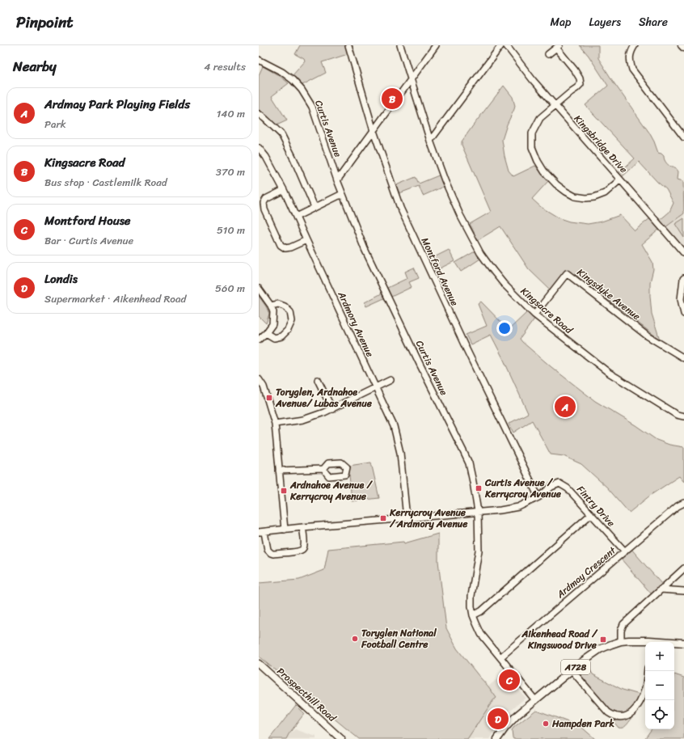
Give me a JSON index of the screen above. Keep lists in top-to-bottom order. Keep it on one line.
{"streets":{"main road":["A728","Prospecthill Road"],"street":["Curtis Avenue","Kingsbridge Drive","Montford Avenue","Kingsdyke Avenue","Kingsacre Road","Ardmory Avenue","Fintry Drive","Ardmay Crescent"]},"crossings":[["Curtis Avenue","Fintry Drive"],["Curtis Avenue","Ardmay Crescent"],["Curtis Avenue","A728"],["Montford Avenue","Fintry Drive"],["Kingsdyke Avenue","Kingsacre Road"],["Ardmory Avenue","Fintry Drive"],["Fintry Drive","Ardmay Crescent"]],"places":{"transit":["Toryglen, Ardnahoe Avenue/ Lubas Avenue","Curtis Avenue / Kerrycroy Avenue","Ardnahoe Avenue / Kerrycroy Avenue","Kerrycroy Avenue / Ardmory Avenue","Aikenhead Road / Kingswood Drive"],"other":["Toryglen National Football Centre","Hampden Park"]},"page":{"header":"Pinpoint","nav":["Map","Layers","Share"],"heading":["Nearby","4 results"],"pins":["B","A","C","D"],"list":[{"mark":"A","name":"Ardmay Park Playing Fields","note":"Park","value":"140 m"},{"mark":"B","name":"Kingsacre Road","note":"Bus stop · Castlemilk Road","value":"370 m"},{"mark":"C","name":"Montford House","note":"Bar · Curtis Avenue","value":"510 m"},{"mark":"D","name":"Londis","note":"Supermarket · Aikenhead Road","value":"560 m"}],"map_buttons":["+","−"]}}
